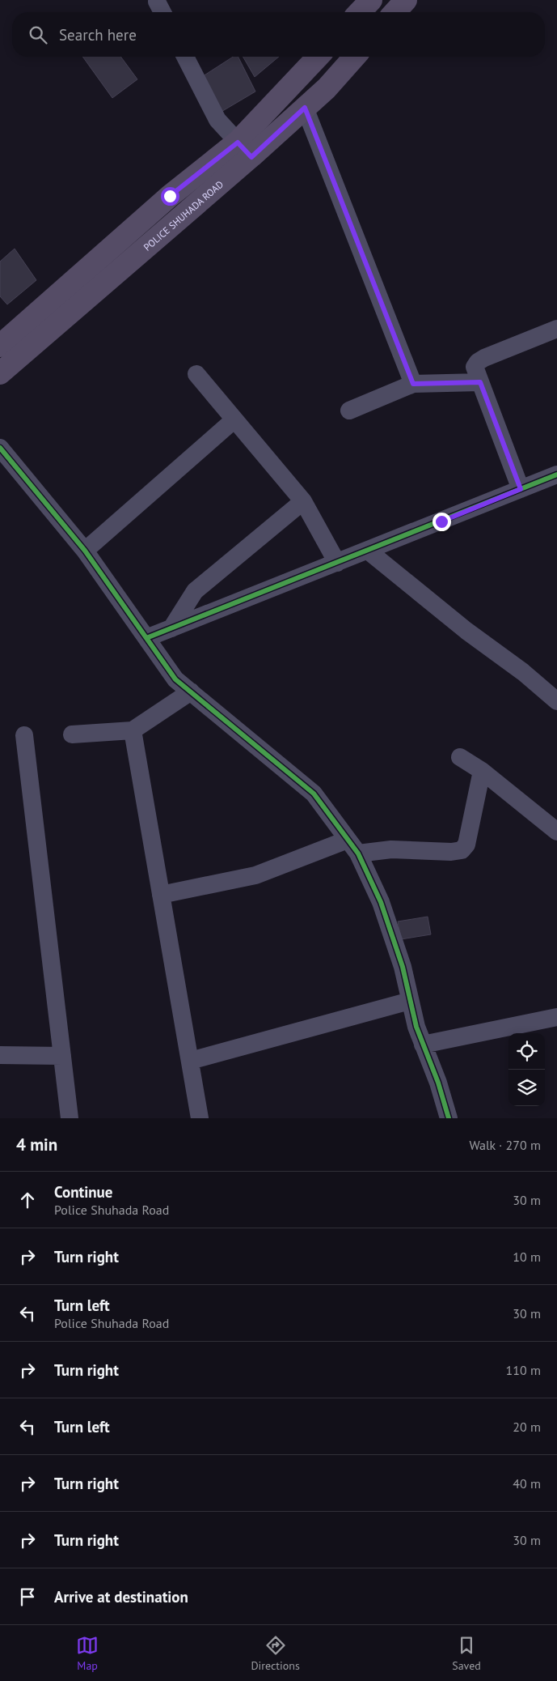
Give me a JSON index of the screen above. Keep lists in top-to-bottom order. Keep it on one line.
{"streets":{"main road":["POLICE SHUHADA ROAD"]},"page":{"search":"Search here","heading":["4 min","Walk · 270 m"],"list":[["Continue","Police Shuhada Road","30 m"],["Turn right","10 m"],["Turn left","Police Shuhada Road","30 m"],["Turn right","110 m"],["Turn left","20 m"],["Turn right","40 m"],["Turn right","30 m"],"Arrive at destination"],"nav":["Map","Directions","Saved"]}}
